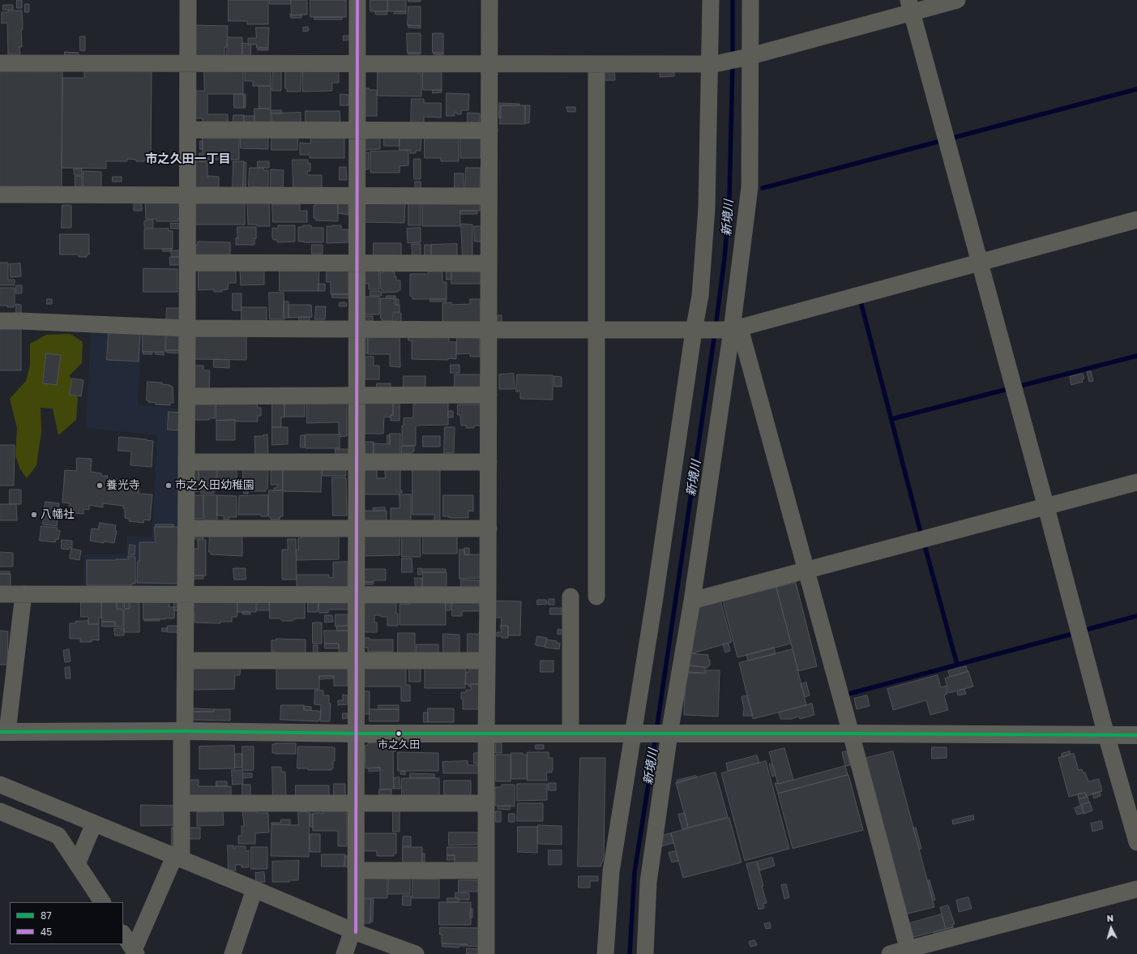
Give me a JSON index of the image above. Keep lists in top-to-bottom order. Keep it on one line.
{"districts":["市之久田一丁目"],"water":["新境川"],"places":["養光寺","市之久田幼稚園","八幡社","市之久田"],"lines":["transit line 45","transit line 87"],"legend":["87","45"],"north":"top"}
